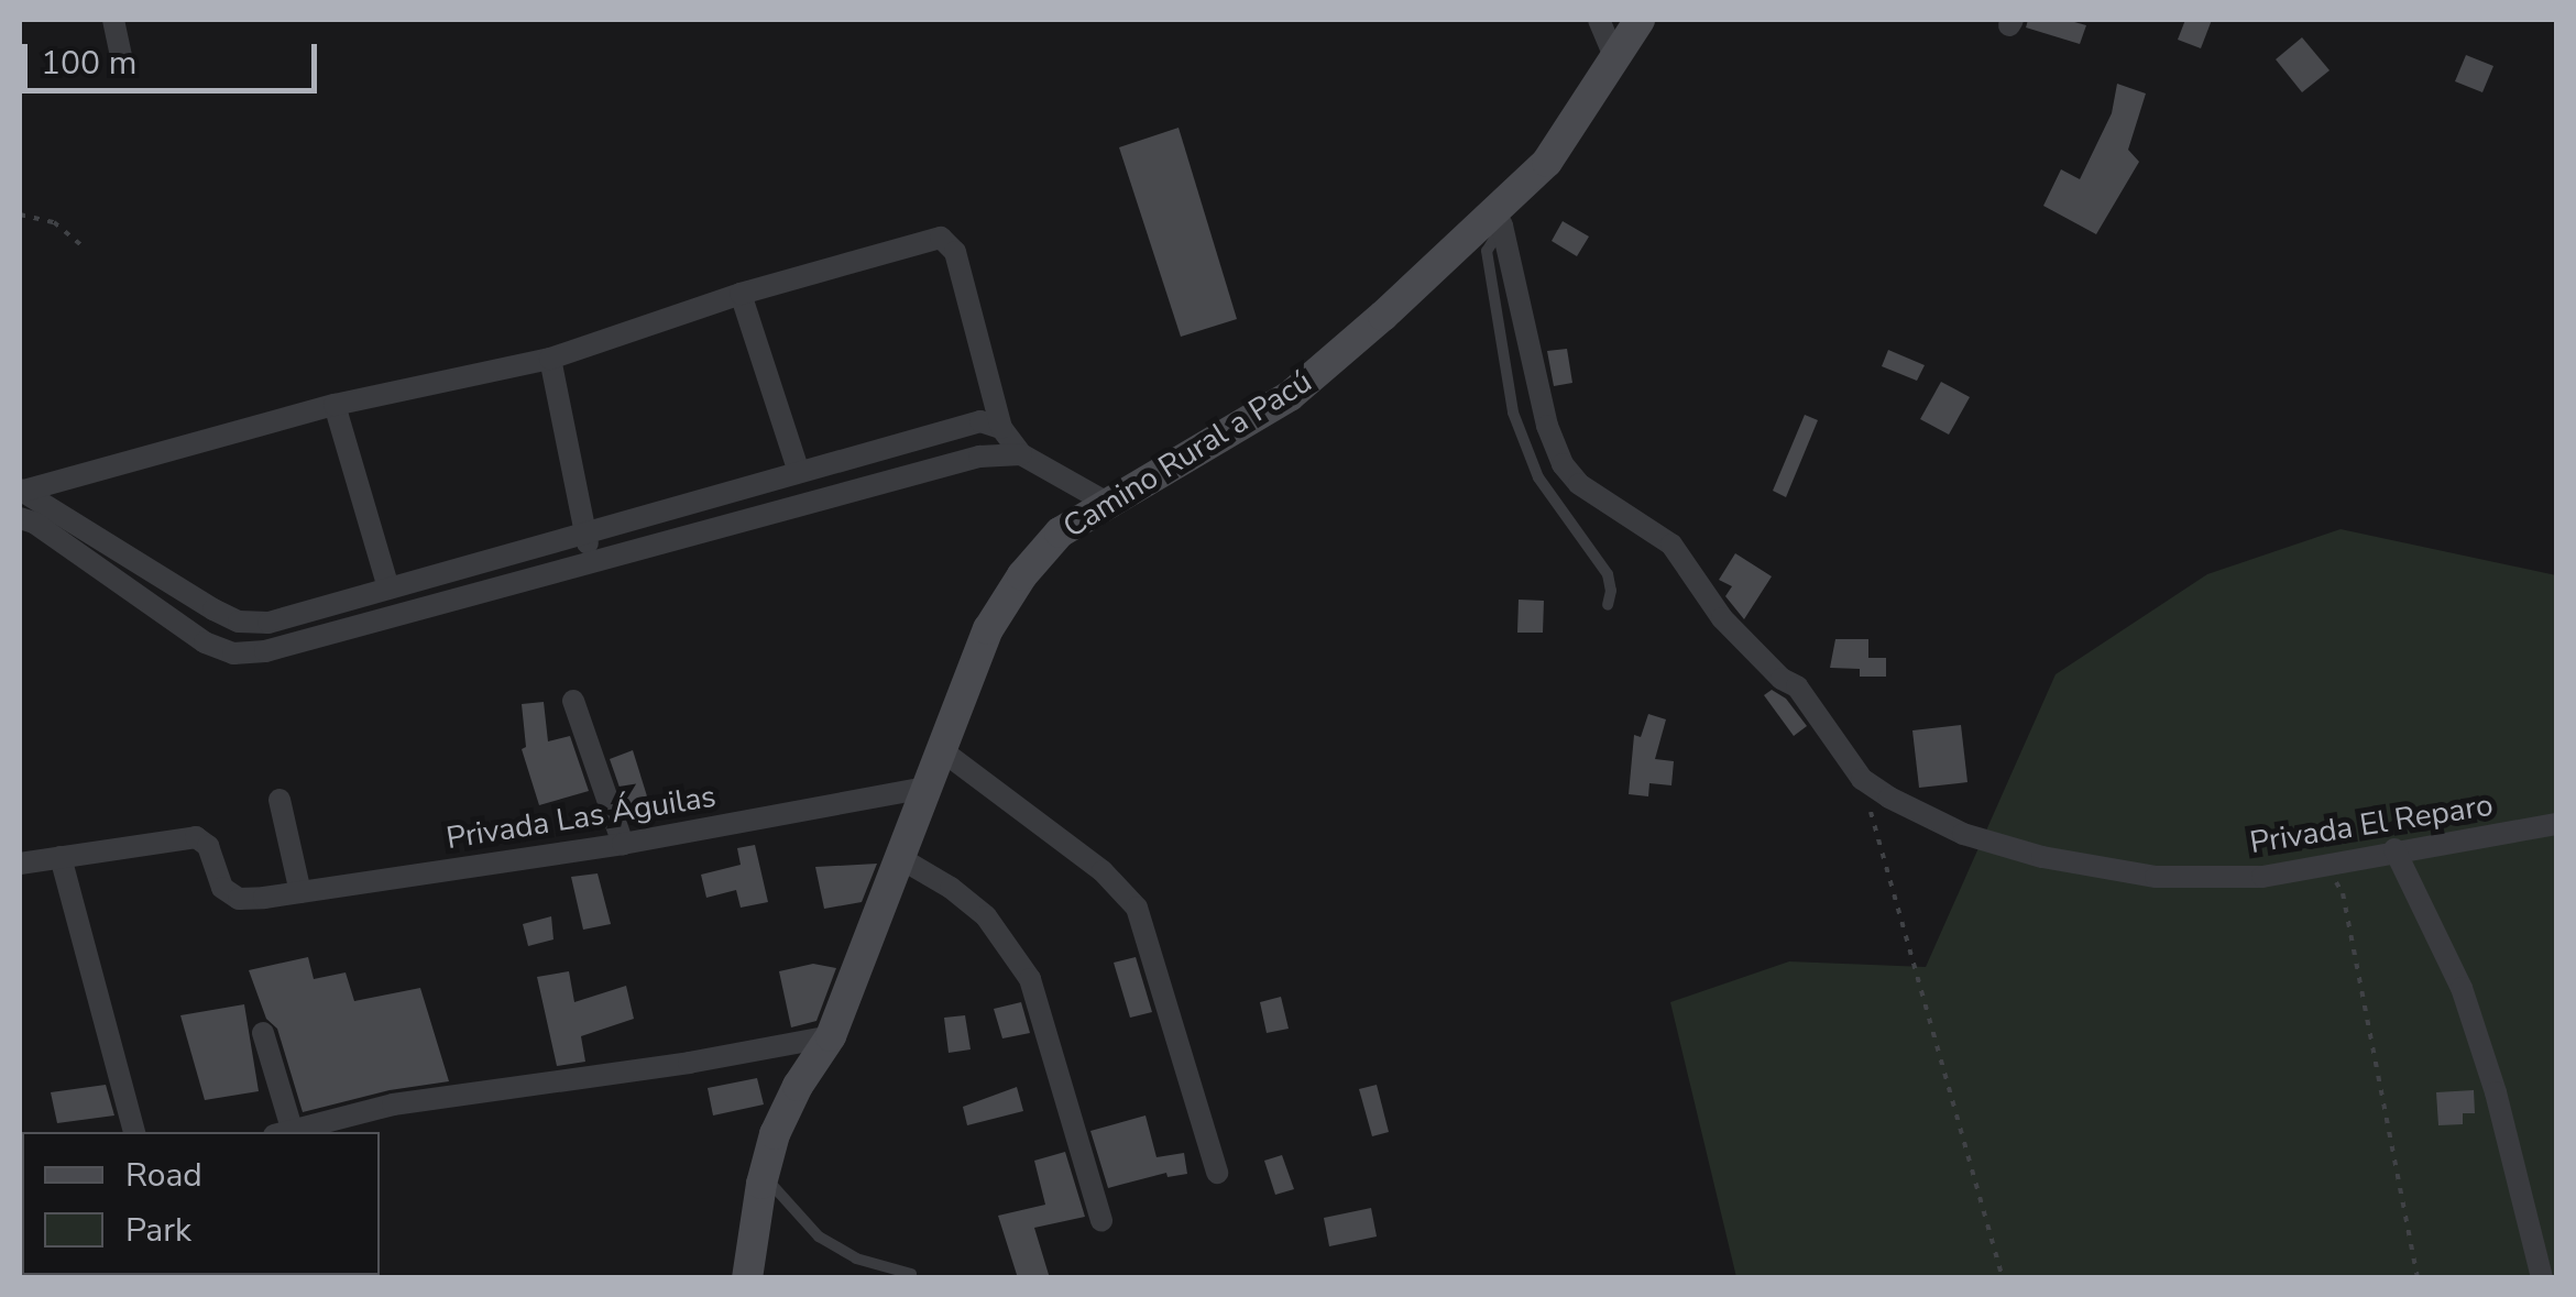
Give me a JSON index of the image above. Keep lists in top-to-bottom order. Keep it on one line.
{"streets":{"street":["Camino Rural a Pacú","Privada Las Águilas","Privada El Reparo"]},"crossings":[["Camino Rural a Pacú","Privada Las Águilas"],["Camino Rural a Pacú","Privada El Reparo"]],"legend":["Road","Park"],"scale_bar":"100 m"}
